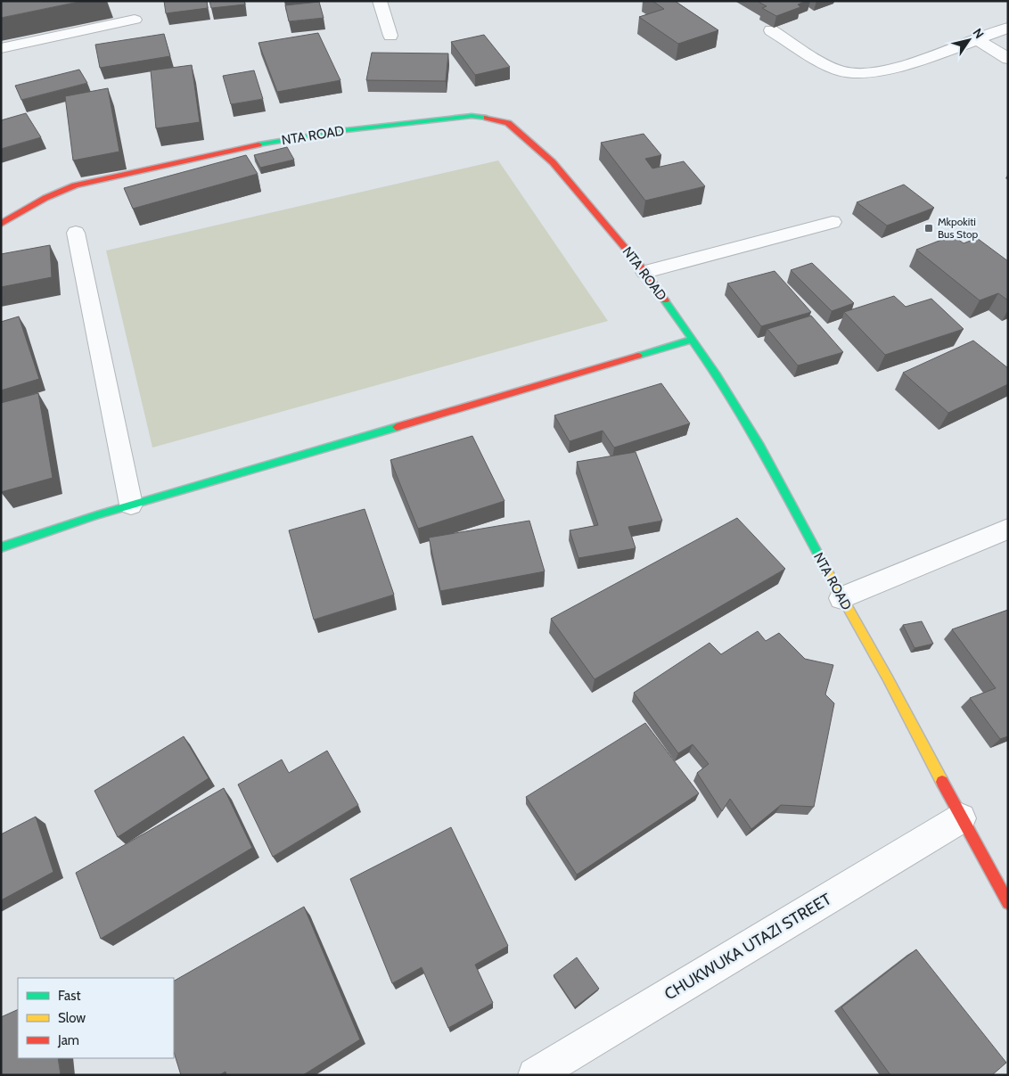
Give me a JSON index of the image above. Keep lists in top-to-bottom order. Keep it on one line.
{"streets":{"street":["NTA ROAD","CHUKWUKA UTAZI STREET"]},"crossings":[["NTA ROAD","CHUKWUKA UTAZI STREET"]],"places":{"transit":["Mkpokiti Bus Stop"]},"legend":["Fast","Slow","Jam"],"north":"top right"}
